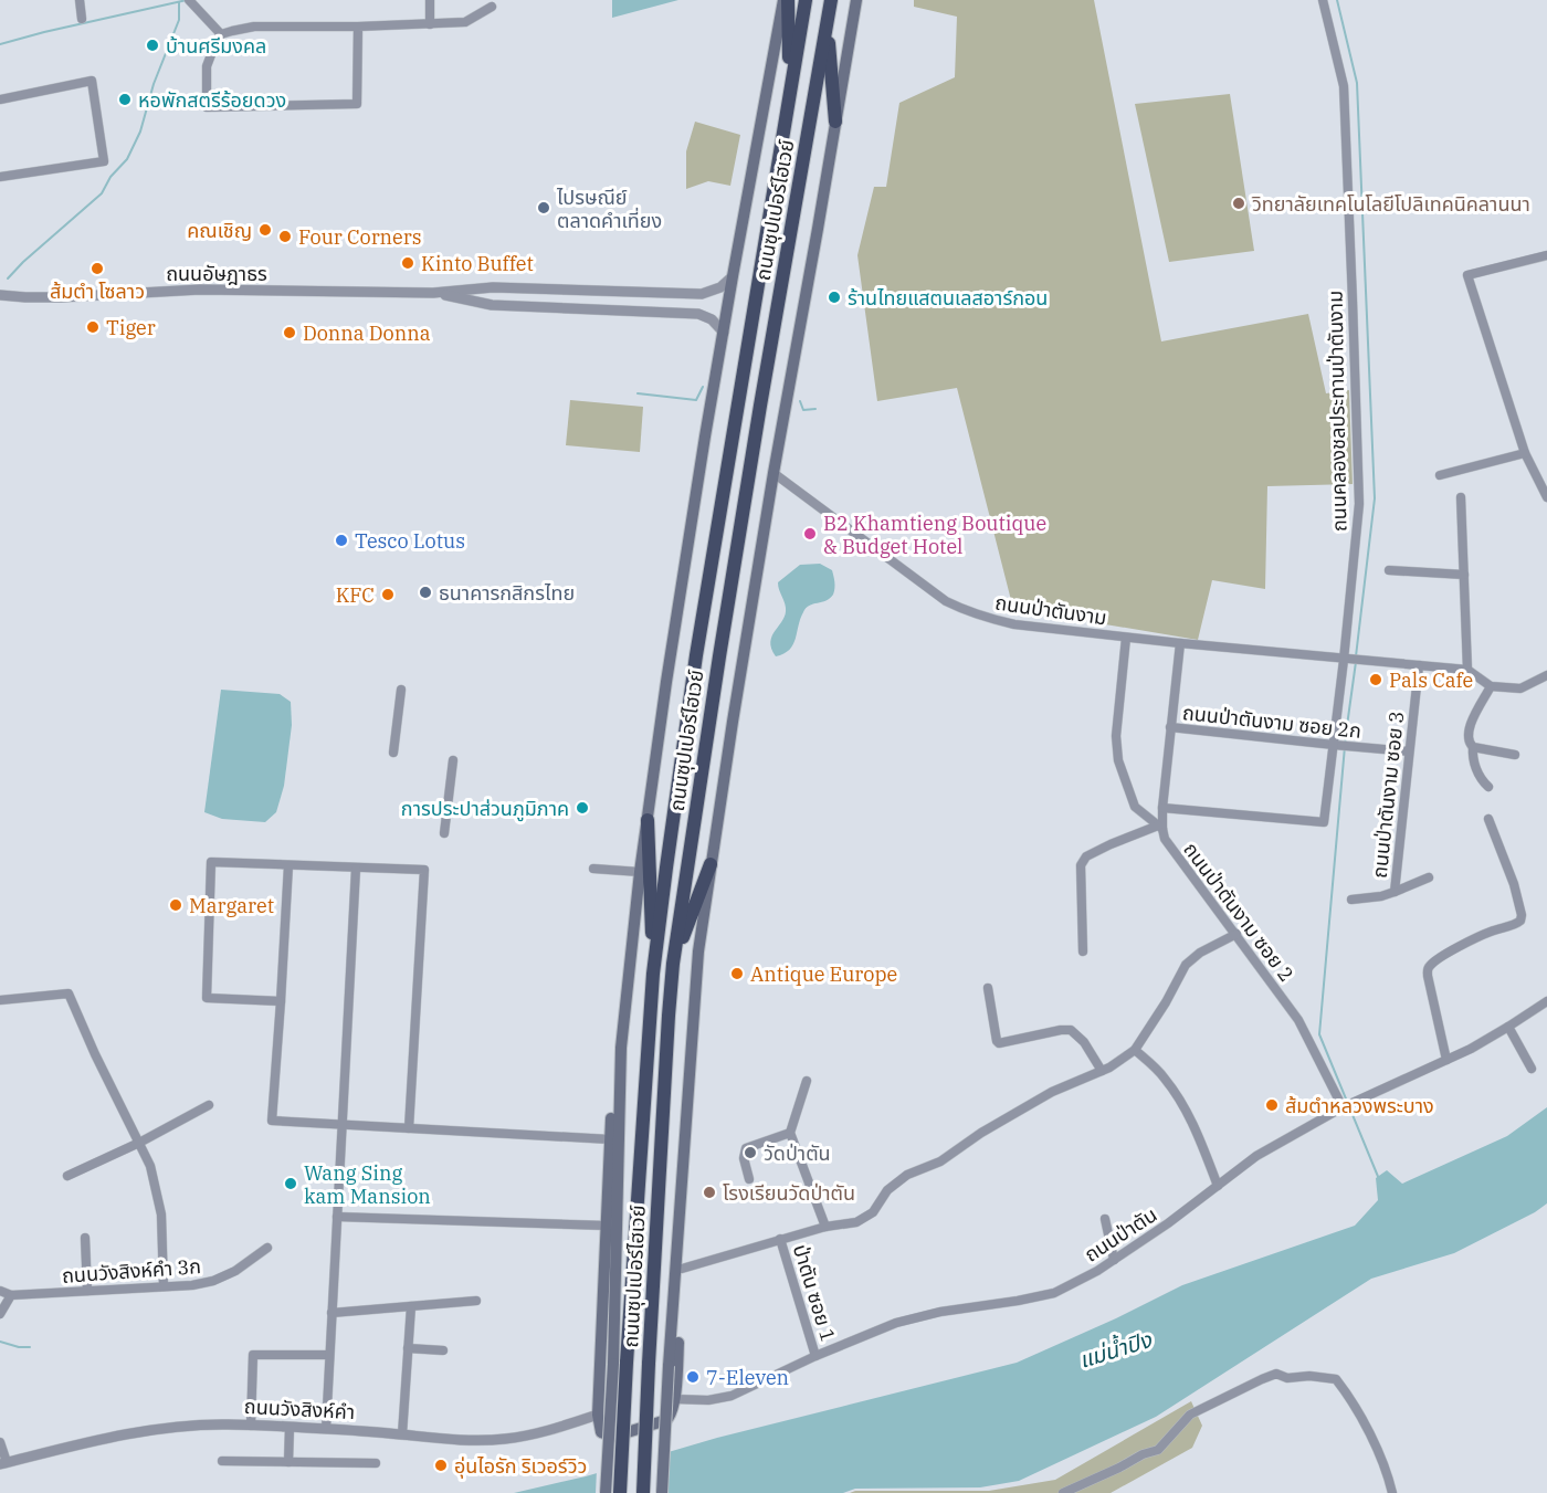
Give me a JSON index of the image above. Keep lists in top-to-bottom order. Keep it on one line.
{"streets":{"highway":["ถนนซุปเปอร์ไฮเวย์"],"street":["ถนนอัษฎาธร","ถนนคลองชลประทานป่าตันงาม","ถนนป่าตันงาม","ถนนป่าตันงาม ซอย 2ก","ถนนป่าตันงาม ซอย 3","ถนนป่าตันงาม ซอย 2","ถนนป่าตัน","ถนนวังสิงห์คำ 3ก","ป่าตัน ซอย 1","ถนนวังสิงห์คำ"]},"crossings":[["ถนนคลองชลประทานป่าตันงาม","ถนนป่าตันงาม"],["ถนนคลองชลประทานป่าตันงาม","ถนนป่าตันงาม ซอย 2ก"],["ถนนคลองชลประทานป่าตันงาม","ถนนป่าตันงาม ซอย 2"],["ถนนป่าตันงาม","ถนนป่าตันงาม ซอย 3"],["ถนนป่าตันงาม","ถนนป่าตันงาม ซอย 2"],["ถนนป่าตันงาม ซอย 2ก","ถนนป่าตันงาม ซอย 3"],["ถนนป่าตันงาม ซอย 2ก","ถนนป่าตันงาม ซอย 2"],["ถนนป่าตันงาม ซอย 2","ถนนป่าตัน"],["ถนนป่าตัน","ป่าตัน ซอย 1"]],"water":["แม่น้ำปิง"],"places":["บ้านศรีมงคล","หอพักสตรีร้อยดวง","วิทยาลัยเทคโนโลยีโปลิเทคนิคลานนา","ไปรษณีย์ ตลาดคำเที่ยง","คณเชิญ","Four Corners","Kinto Buffet","ส้มตำ โซลาว","ร้านไทยแสตนเลสอาร์กอน","Tiger","Donna Donna","B2 Khamtieng Boutique & Budget Hotel","Tesco Lotus","ธนาคารกสิกรไทย","KFC","Pals Cafe","การประปาส่วนภูมิภาค","Margaret","Antique Europe","ส้มตำหลวงพระบาง","วัดป่าตัน","Wang Sing kam Mansion","โรงเรียนวัดป่าตัน","7-Eleven","อุ่นไอรัก ริเวอร์วิว"]}
